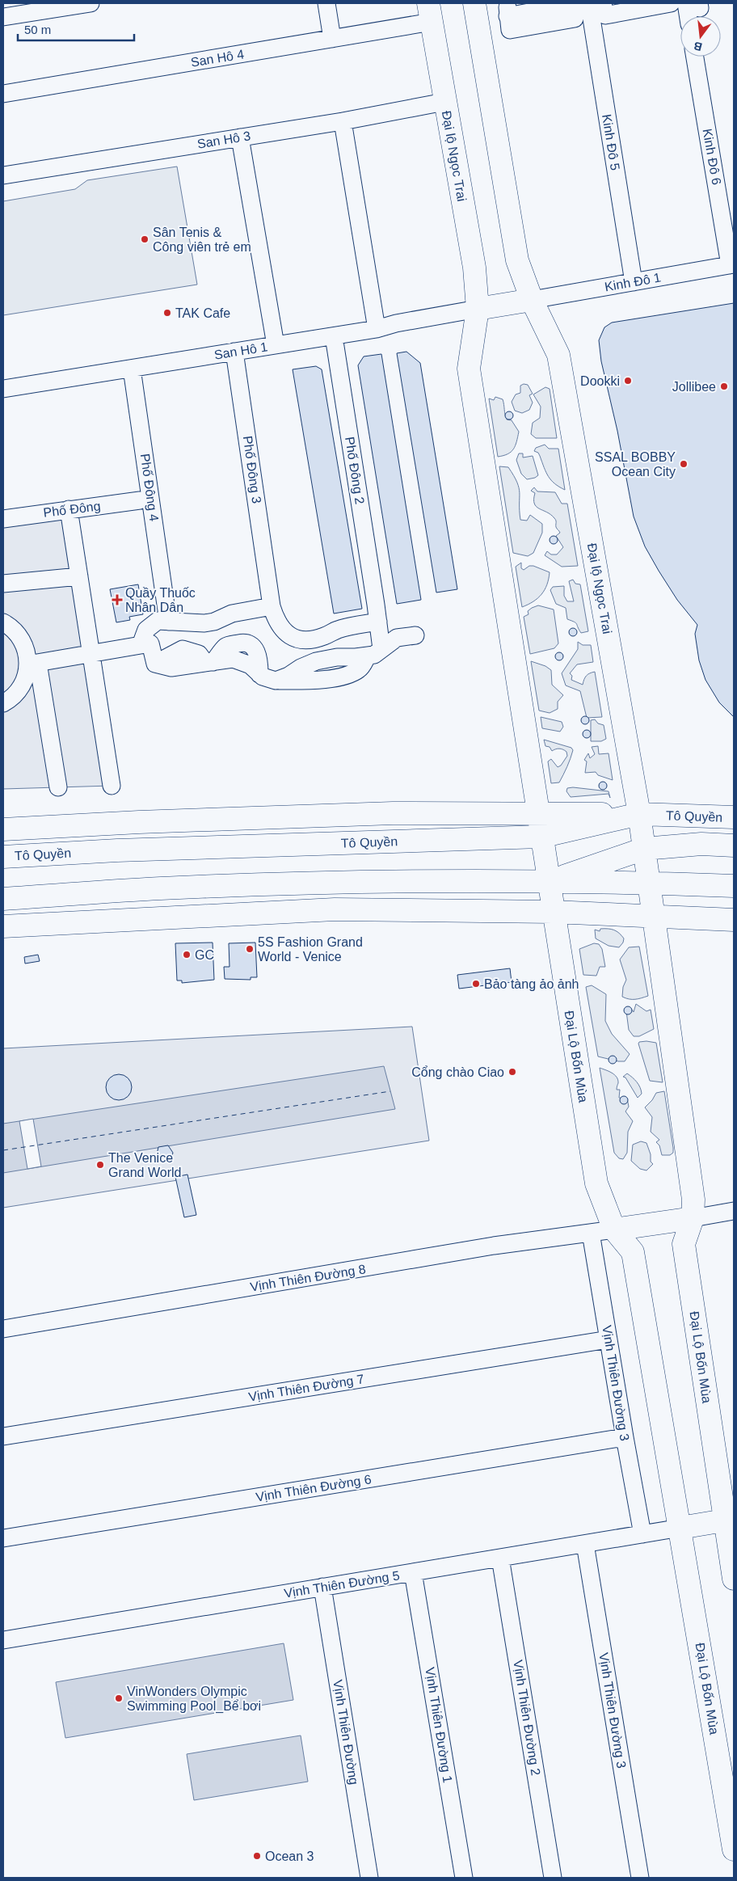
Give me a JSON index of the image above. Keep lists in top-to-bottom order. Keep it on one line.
{"streets":{"main road":["Đại lộ Ngọc Trai","Tô Quyền","Đại Lộ Bốn Mùa"],"street":["San Hô 4","San Hô 3","Kinh Đô 5","Kinh Đô 6","Kinh Đô 1","San Hô 1","Phố Đông 3","Phố Đông 2","Phố Đông 4","Phố Đông","Vịnh Thiên Đường 8","Vịnh Thiên Đường 3","Vịnh Thiên Đường 7","Vịnh Thiên Đường 6","Vịnh Thiên Đường 5","Vịnh Thiên Đường 2","Vịnh Thiên Đường 1","Vịnh Thiên Đường"]},"crossings":[["San Hô 4","Đại lộ Ngọc Trai"],["San Hô 3","Đại lộ Ngọc Trai"],["Kinh Đô 5","Kinh Đô 1"],["Đại lộ Ngọc Trai","Kinh Đô 1"],["Đại lộ Ngọc Trai","San Hô 1"],["Đại lộ Ngọc Trai","Tô Quyền"],["Đại lộ Ngọc Trai","Đại Lộ Bốn Mùa"],["Kinh Đô 6","Kinh Đô 1"],["San Hô 1","Phố Đông 3"],["San Hô 1","Phố Đông 2"],["San Hô 1","Phố Đông 4"],["Phố Đông 3","Phố Đông 2"],["Tô Quyền","Đại Lộ Bốn Mùa"],["Đại Lộ Bốn Mùa","Vịnh Thiên Đường 8"],["Đại Lộ Bốn Mùa","Vịnh Thiên Đường 5"],["Vịnh Thiên Đường 8","Vịnh Thiên Đường 3"],["Vịnh Thiên Đường 3","Vịnh Thiên Đường 7"],["Vịnh Thiên Đường 3","Vịnh Thiên Đường 6"],["Vịnh Thiên Đường 3","Vịnh Thiên Đường 5"],["Vịnh Thiên Đường 5","Vịnh Thiên Đường 2"],["Vịnh Thiên Đường 5","Vịnh Thiên Đường 1"],["Vịnh Thiên Đường 5","Vịnh Thiên Đường"]],"places":{"other":["Sân Tenis & Công viên trẻ em","TAK Cafe","Dookki","Jollibee","SSAL BOBBY Ocean City","5S Fashion Grand World - Venice","GC","Bảo tàng ảo ảnh","Cổng chào Ciao","The Venice Grand World","VinWonders Olympic Swimming Pool_Bể bơi","Ocean 3"],"health":["Quầy Thuốc Nhân Dân"]},"scale_bar":"50 m","north":"bottom"}
